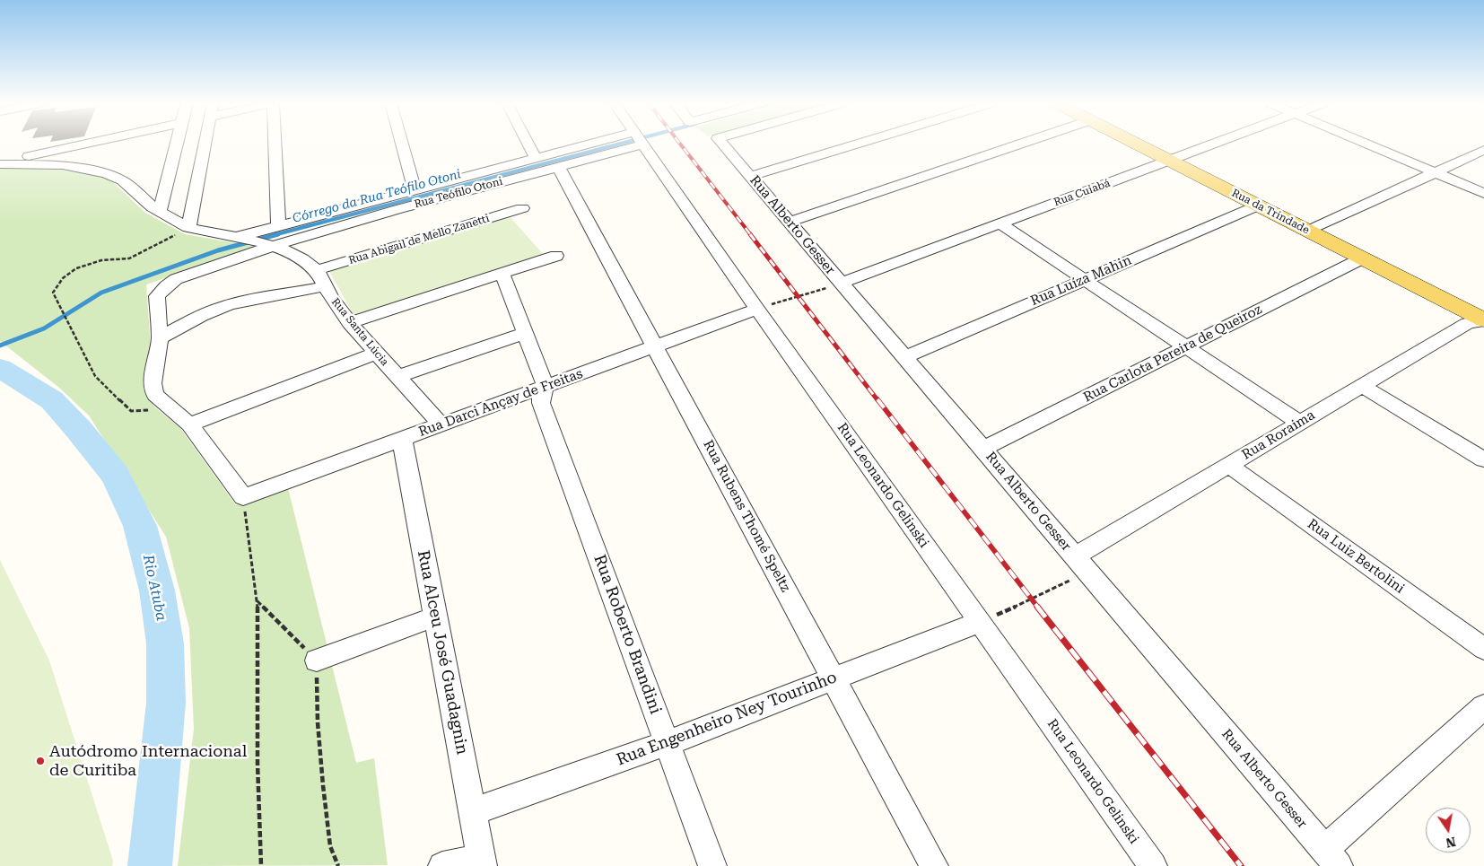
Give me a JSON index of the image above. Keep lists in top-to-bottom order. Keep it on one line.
{"streets":{"main road":["Rua da Trindade"],"street":["Rua Teófilo Otoni","Rua Cuiabá","Rua Alberto Gesser","Rua Abigail de Mello Zanetti","Rua Luíza Mahin","Rua Santa Lúcia","Rua Carlota Pereira de Queiroz","Rua Darci Ançay de Freitas","Rua Roraima","Rua Leonardo Gelinski","Rua Rubens Thomé Speltz","Rua Luiz Bertolini","Rua Roberto Brandini","Rua Alceu José Guadagnin","Rua Engenheiro Ney Tourinho"]},"crossings":[["Rua Teófilo Otoni","Rua Santa Lúcia"],["Rua Teófilo Otoni","Rua Rubens Thomé Speltz"],["Rua Cuiabá","Rua da Trindade"],["Rua Cuiabá","Rua Alberto Gesser"],["Rua da Trindade","Rua Luíza Mahin"],["Rua da Trindade","Rua Carlota Pereira de Queiroz"],["Rua da Trindade","Rua Roraima"],["Rua Alberto Gesser","Rua Luíza Mahin"],["Rua Alberto Gesser","Rua Carlota Pereira de Queiroz"],["Rua Alberto Gesser","Rua Roraima"],["Rua Abigail de Mello Zanetti","Rua Santa Lúcia"],["Rua Santa Lúcia","Rua Darci Ançay de Freitas"],["Rua Darci Ançay de Freitas","Rua Leonardo Gelinski"],["Rua Darci Ançay de Freitas","Rua Rubens Thomé Speltz"],["Rua Darci Ançay de Freitas","Rua Roberto Brandini"],["Rua Darci Ançay de Freitas","Rua Alceu José Guadagnin"],["Rua Roraima","Rua Luiz Bertolini"],["Rua Leonardo Gelinski","Rua Engenheiro Ney Tourinho"],["Rua Rubens Thomé Speltz","Rua Engenheiro Ney Tourinho"],["Rua Roberto Brandini","Rua Engenheiro Ney Tourinho"],["Rua Alceu José Guadagnin","Rua Engenheiro Ney Tourinho"]],"water":["Córrego da Rua Teófilo Otoni","Rio Atuba"],"places":["Autódromo Internacional de Curitiba"],"north":"bottom"}
